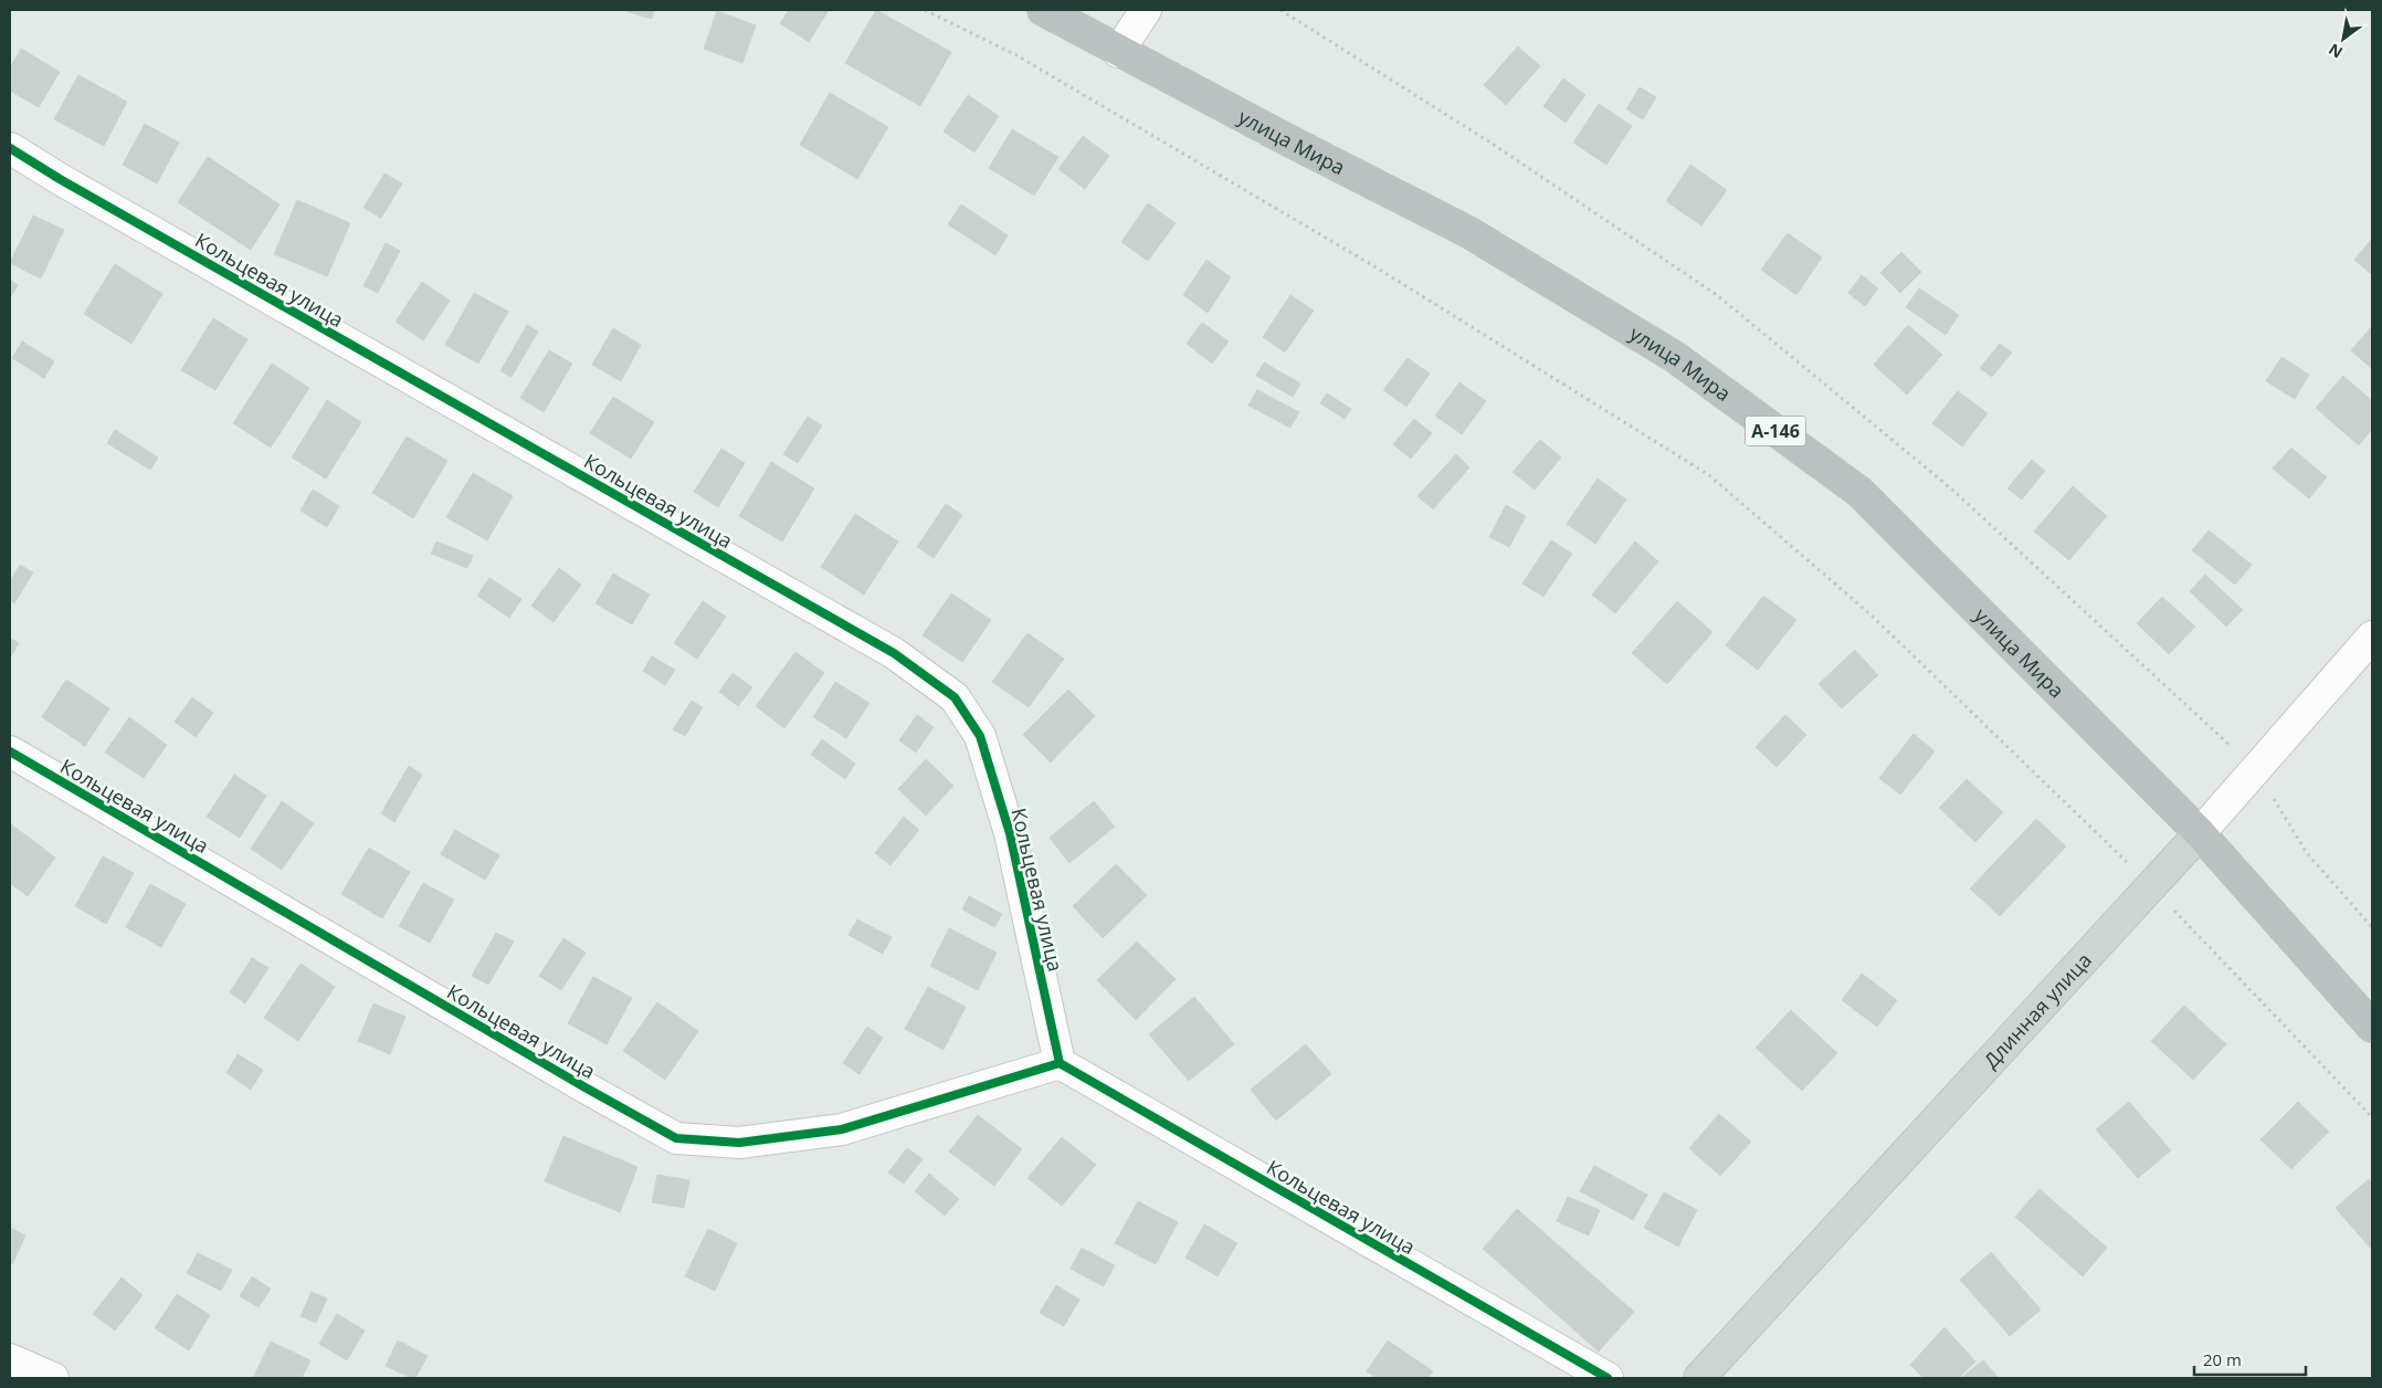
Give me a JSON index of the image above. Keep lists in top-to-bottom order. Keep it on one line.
{"streets":{"highway":["улица Мира","А-146"],"main road":["Длинная улица"],"street":["Кольцевая улица"]},"crossings":[["улица Мира","Длинная улица"]],"scale_bar":"20 m","north":"bottom left"}
